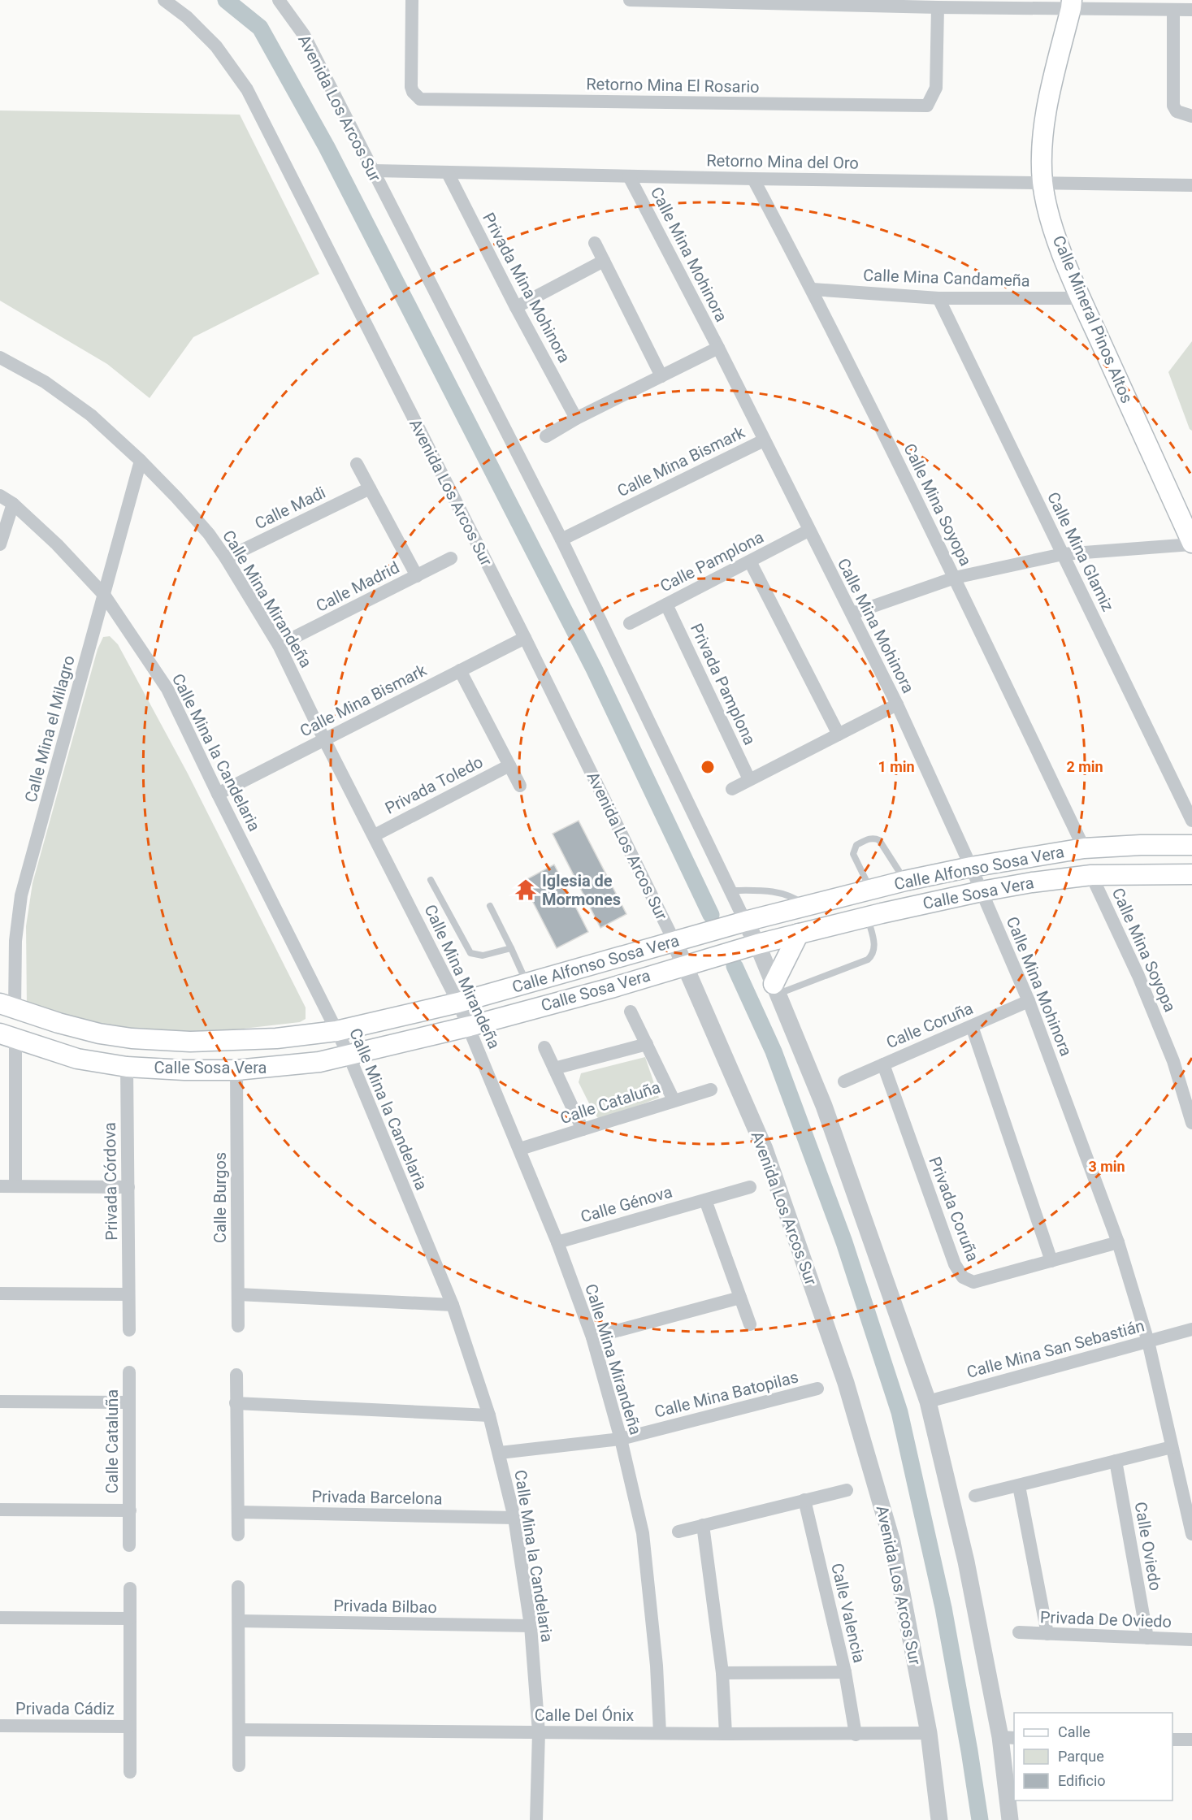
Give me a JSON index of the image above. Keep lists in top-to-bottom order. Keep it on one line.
{"streets":{"main road":["Calle Mineral Pinos Altos","Calle Alfonso Sosa Vera","Calle Sosa Vera"],"street":["Retorno Mina El Rosario","Avenida Los Arcos Sur","Retorno Mina del Oro","Calle Mina Mohinora","Calle Mina Candameña","Privada Mina Mohinora","Calle Mina Bismark","Calle Mina Soyopa","Calle Madi","Calle Mina Glamiz","Calle Pamplona","Calle Madrid","Calle Mina Mirandeña","Privada Pamplona","Calle Mina el Milagro","Calle Mina la Candelaria","Privada Toledo","Calle Coruña","Calle Cataluña","Privada Córdova","Calle Burgos","Calle Génova","Privada Coruña","Calle Mina San Sebastián","Calle Mina Batopilas","Privada Barcelona","Calle Oviedo","Privada Bilbao","Calle Valencia","Privada De Oviedo","Privada Cádiz","Calle Del Ónix"]},"crossings":[["Avenida Los Arcos Sur","Retorno Mina del Oro"],["Avenida Los Arcos Sur","Calle Mina Bismark"],["Avenida Los Arcos Sur","Calle Alfonso Sosa Vera"],["Avenida Los Arcos Sur","Calle Sosa Vera"],["Avenida Los Arcos Sur","Calle Mina San Sebastián"],["Avenida Los Arcos Sur","Calle Del Ónix"],["Retorno Mina del Oro","Calle Mina Mohinora"],["Retorno Mina del Oro","Privada Mina Mohinora"],["Retorno Mina del Oro","Calle Mineral Pinos Altos"],["Retorno Mina del Oro","Calle Mina Soyopa"],["Calle Mina Mohinora","Privada Mina Mohinora"],["Calle Mina Mohinora","Calle Mina Bismark"],["Calle Mina Mohinora","Calle Pamplona"],["Calle Mina Mohinora","Calle Alfonso Sosa Vera"],["Calle Mina Mohinora","Calle Sosa Vera"],["Calle Mina Mohinora","Calle Coruña"],["Calle Mina Mohinora","Privada Coruña"],["Calle Mina Mohinora","Calle Mina San Sebastián"],["Calle Mina Candameña","Calle Mineral Pinos Altos"],["Calle Mina Candameña","Calle Mina Soyopa"],["Calle Mina Candameña","Calle Mina Glamiz"],["Calle Mina Bismark","Calle Mina Mirandeña"],["Calle Mina Bismark","Calle Mina la Candelaria"],["Calle Mina Bismark","Privada Toledo"],["Calle Mina Soyopa","Calle Alfonso Sosa Vera"],["Calle Mina Soyopa","Calle Sosa Vera"],["Calle Madi","Calle Mina Mirandeña"],["Calle Pamplona","Privada Pamplona"],["Calle Madrid","Calle Mina Mirandeña"],["Calle Mina Mirandeña","Calle Mina el Milagro"],["Calle Mina Mirandeña","Privada Toledo"],["Calle Mina Mirandeña","Calle Alfonso Sosa Vera"],["Calle Mina Mirandeña","Calle Sosa Vera"],["Calle Mina Mirandeña","Calle Cataluña"],["Calle Mina Mirandeña","Calle Génova"],["Calle Mina Mirandeña","Calle Mina Batopilas"],["Calle Mina Mirandeña","Calle Del Ónix"],["Calle Mina el Milagro","Calle Mina la Candelaria"],["Calle Mina el Milagro","Calle Alfonso Sosa Vera"],["Calle Mina la Candelaria","Calle Alfonso Sosa Vera"],["Calle Mina la Candelaria","Calle Sosa Vera"],["Calle Mina la Candelaria","Calle Mina Batopilas"],["Calle Mina la Candelaria","Privada Barcelona"],["Calle Mina la Candelaria","Privada Bilbao"],["Calle Mina la Candelaria","Calle Del Ónix"],["Calle Sosa Vera","Privada Córdova"],["Calle Sosa Vera","Calle Burgos"],["Calle Coruña","Privada Coruña"],["Calle Oviedo","Privada De Oviedo"],["Calle Valencia","Calle Del Ónix"]],"places":{"temple":["Iglesia de Mormones"]},"legend":["Calle","Parque","Edificio"],"rings":["1 min","2 min","3 min"]}
